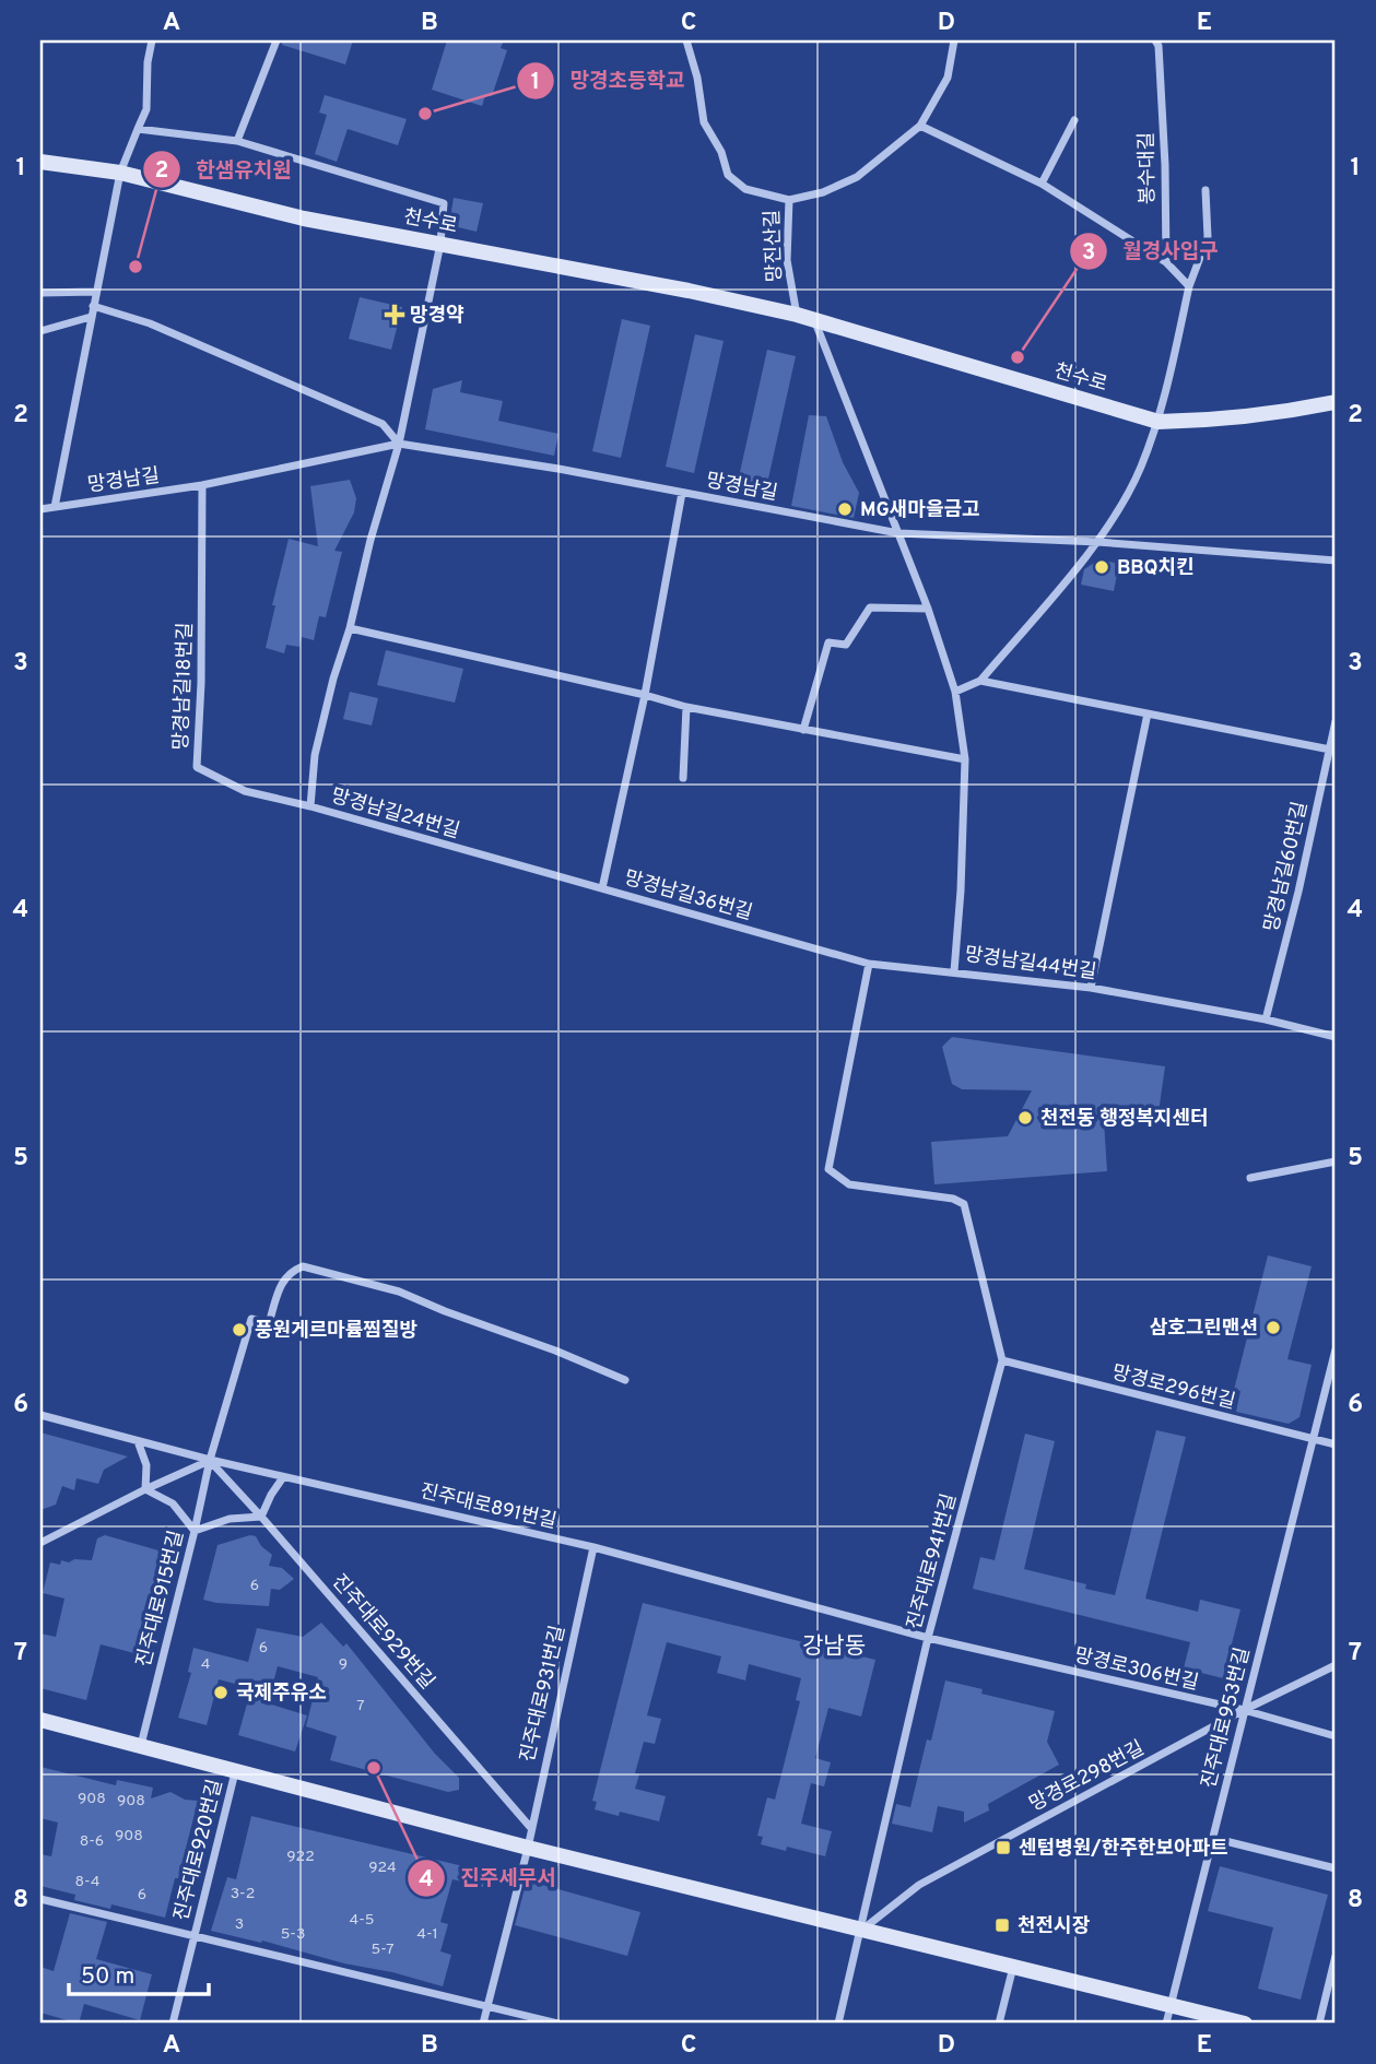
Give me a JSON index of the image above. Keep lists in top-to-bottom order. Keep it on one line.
{"streets":{"street":["봉수대길","천수로","망진산길","망경남길","망경남길18번길","망경남길24번길","망경남길60번길","망경남길36번길","망경남길44번길","망경로296번길","진주대로891번길","진주대로941번길","진주대로915번길","진주대로929번길","망경로306번길","진주대로931번길","진주대로953번길","망경로298번길","진주대로920번길"]},"crossings":[["천수로","망진산길"],["천수로","망경남길"],["망경남길","망경남길18번길"],["망경남길","망경남길24번길"],["망경남길","망경남길36번길"],["망경남길","망경남길44번길"],["망경남길18번길","망경남길24번길"],["망경남길24번길","망경남길36번길"],["망경남길60번길","망경남길44번길"],["망경남길36번길","망경남길44번길"],["망경남길36번길","진주대로941번길"],["망경로296번길","진주대로941번길"],["망경로296번길","진주대로953번길"],["진주대로891번길","진주대로941번길"],["진주대로891번길","진주대로915번길"],["진주대로891번길","진주대로929번길"],["진주대로891번길","망경로306번길"],["진주대로891번길","진주대로931번길"],["진주대로941번길","망경로306번길"],["진주대로941번길","망경로298번길"],["진주대로915번길","진주대로929번길"],["진주대로929번길","진주대로931번길"],["망경로306번길","진주대로953번길"],["망경로306번길","망경로298번길"],["진주대로931번길","진주대로920번길"],["진주대로953번길","망경로298번길"]],"districts":["강남동"],"places":{"other":["망경초등학교","한샘유치원","월경사입구","MG새마을금고","BBQ치킨","천전동 행정복지센터","삼호그린맨션","풍원게르마륨찜질방","국제주유소","진주세무서"],"health":["망경약"],"transit":["센텀병원/한주한보아파트","천전시장"]},"house_numbers":["6","6","4","9","7","908","908","908","8-6","922","924","8-4","3-2","6","4-5","3","5-3","4-1","5-7"],"scale_bar":"50 m","grid":{"columns":["A","B","C","D","E"],"rows":["1","2","3","4","5","6","7","8"]}}
